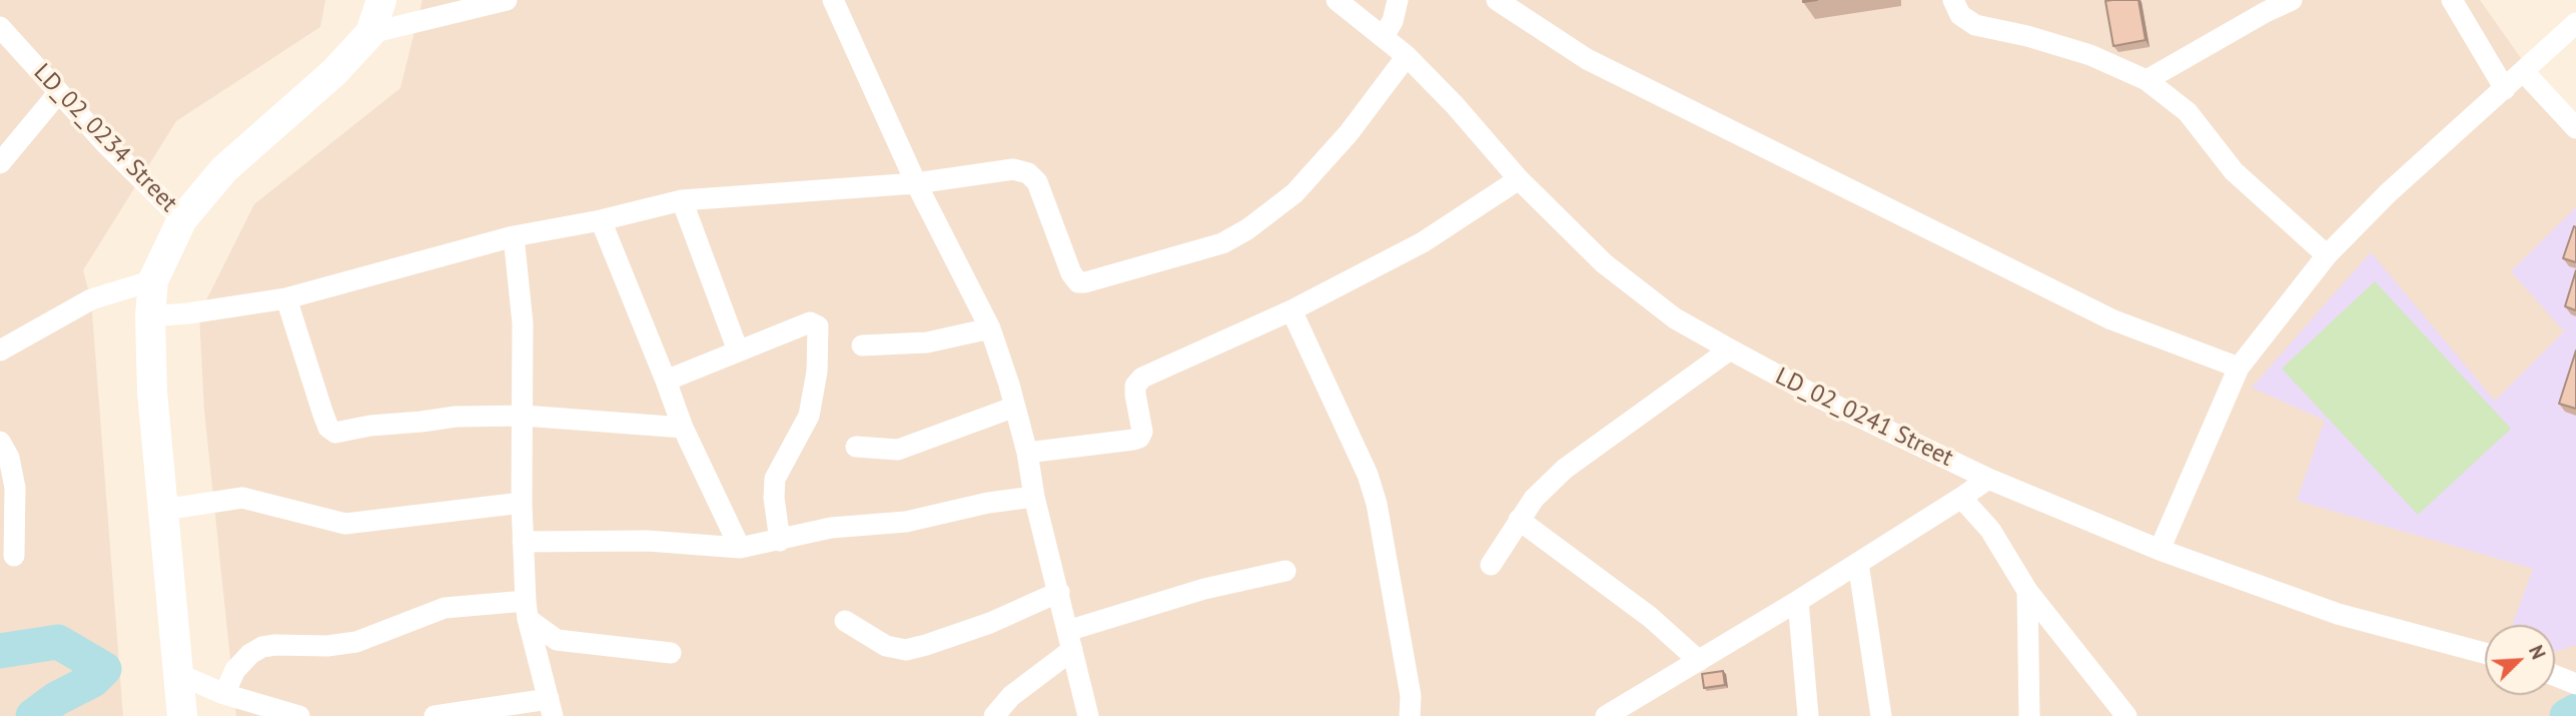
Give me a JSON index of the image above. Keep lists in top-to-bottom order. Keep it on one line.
{"streets":{"street":["LD_02_0234 Street","LD_02_0241 Street"]},"north":"top right"}
